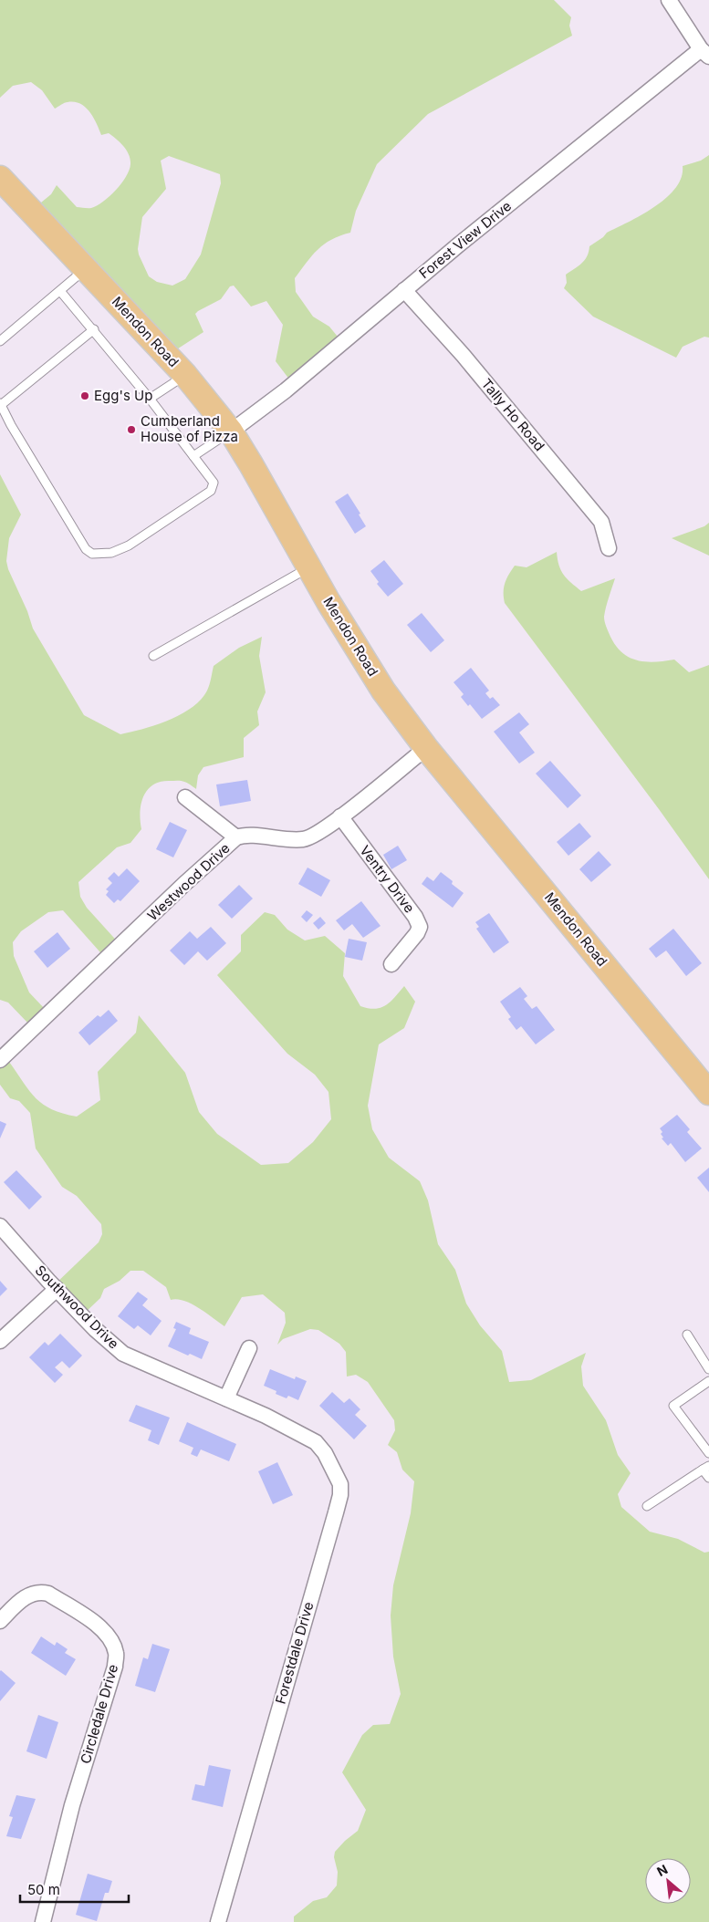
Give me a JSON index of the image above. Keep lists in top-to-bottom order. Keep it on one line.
{"streets":{"main road":["Mendon Road"],"street":["Forest View Drive","Tally Ho Road","Ventry Drive","Westwood Drive","Southwood Drive","Forestdale Drive","Circledale Drive"]},"crossings":[["Forest View Drive","Mendon Road"],["Forest View Drive","Tally Ho Road"],["Mendon Road","Westwood Drive"],["Ventry Drive","Westwood Drive"],["Southwood Drive","Forestdale Drive"]],"places":["Egg's Up","Cumberland House of Pizza"],"scale_bar":"50 m","north":"top left"}
